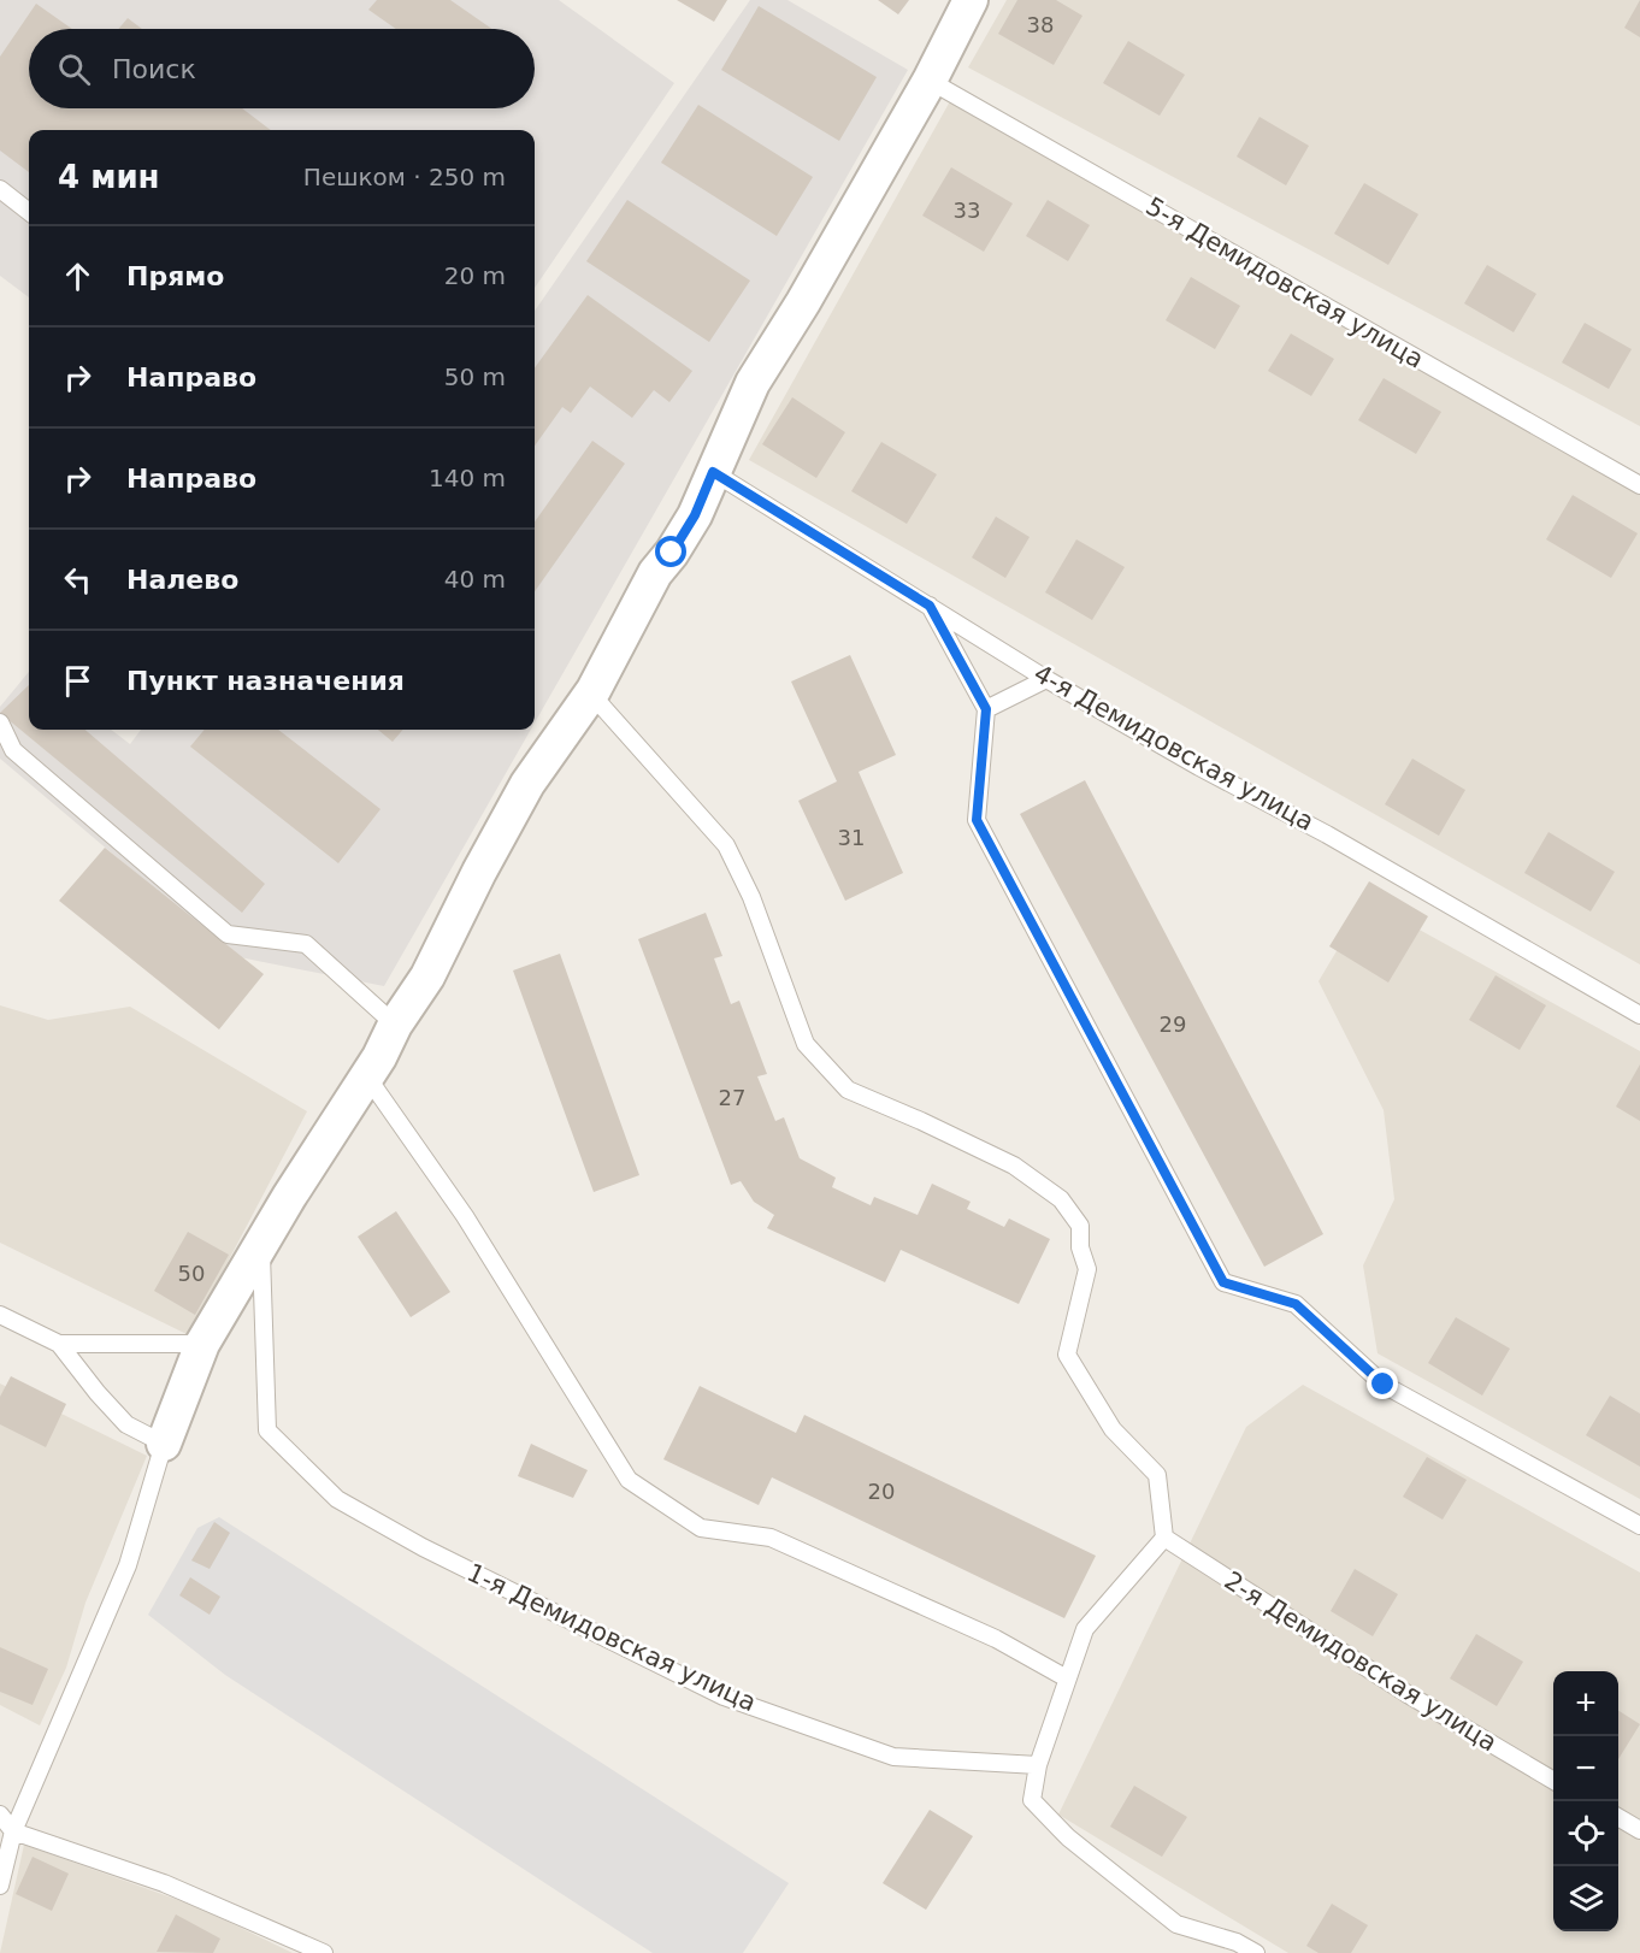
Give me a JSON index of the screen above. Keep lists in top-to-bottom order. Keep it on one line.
{"streets":{"lane":["5-я Демидовская улица","4-я Демидовская улица","1-я Демидовская улица","2-я Демидовская улица"]},"house_numbers":["38","33","31","29","27","50","20"],"page":{"search":"Поиск","heading":["4 мин","Пешком · 250 m"],"list":[["Прямо","20 m"],["Направо","50 m"],["Направо","140 m"],["Налево","40 m"],"Пункт назначения"],"map_buttons":["+","−"]}}
